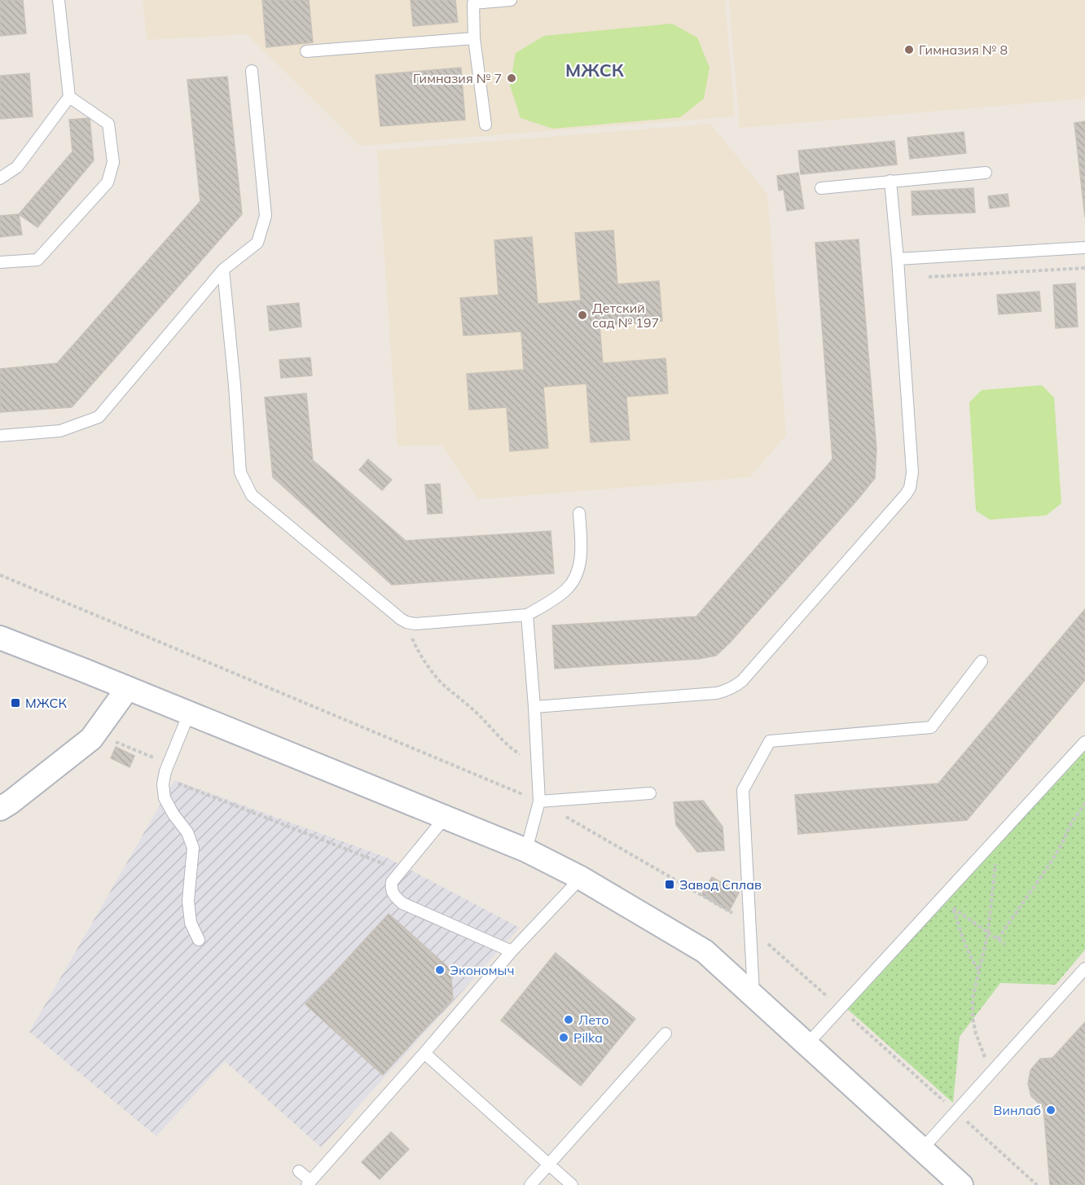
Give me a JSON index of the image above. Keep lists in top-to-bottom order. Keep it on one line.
{"districts":["МЖСК"],"places":{"other":["Гимназия № 8","Гимназия № 7","Детский сад № 197","Экономыч","Лето","Pilka","Винлаб"],"transit":["МЖСК","Завод Сплав"]}}
